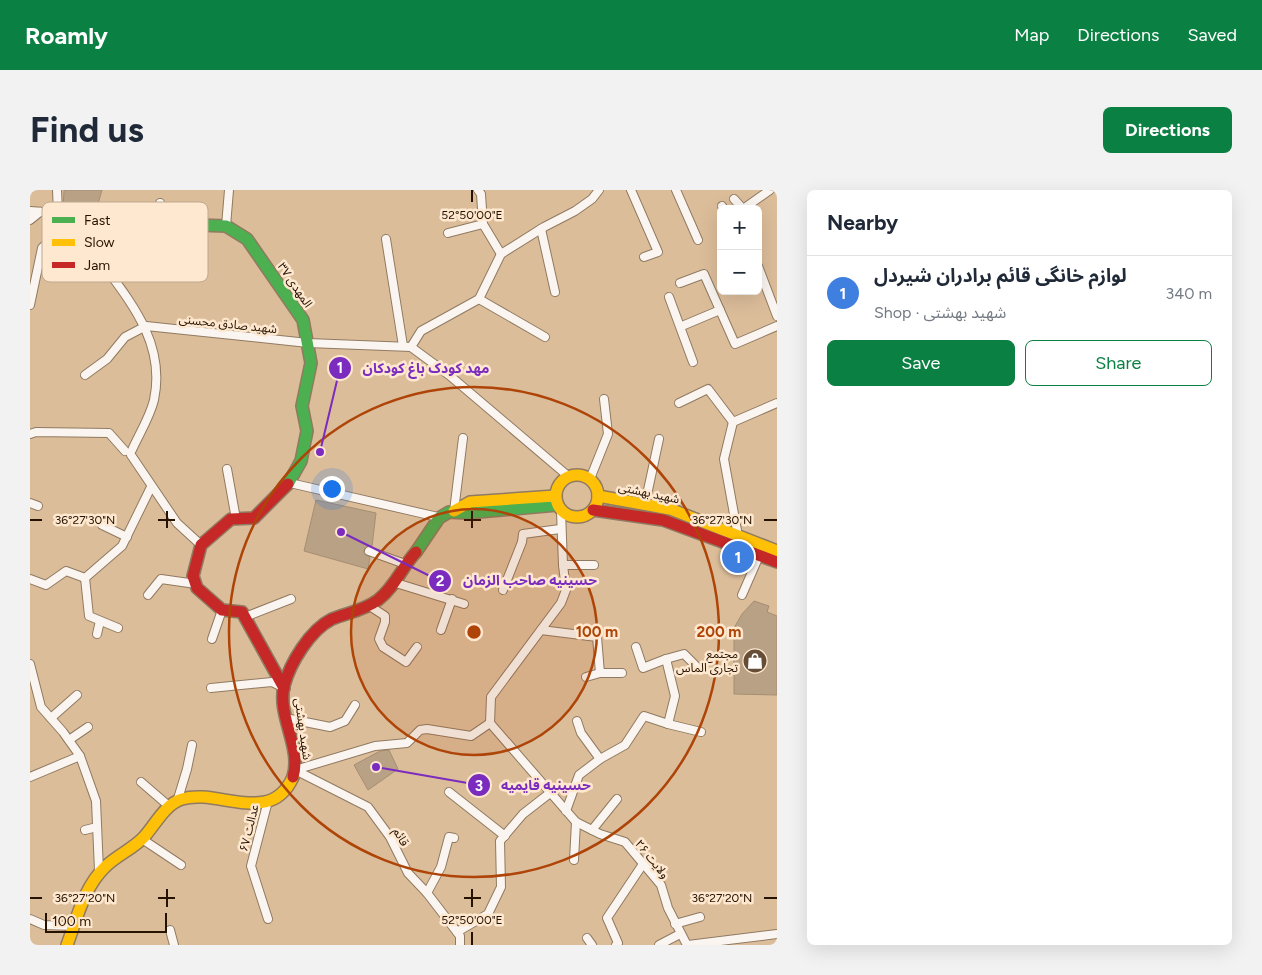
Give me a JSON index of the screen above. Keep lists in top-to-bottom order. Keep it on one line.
{"streets":{"main road":["المهدی ۳۷","شهید بهشتی"],"street":["شهید صادق محسنی","عدالت ۶۷","قائم","ولایت ۲۶"]},"crossings":[["المهدی ۳۷","شهید صادق محسنی"],["شهید بهشتی","عدالت ۶۷"],["شهید بهشتی","قائم"]],"places":{"other":["مهد کودک باغ کودکان","حسینیه صاحب الزمان","حسینیه قایمیه"],"shop":["مجتمع تجاری الماس"]},"legend":["Fast","Slow","Jam"],"scale_bar":"100 m","page":{"header":"Roamly","nav":["Map","Directions","Saved"],"buttons":["Directions",["Save","Share"]],"title":"Find us","heading":"Nearby","map_buttons":["+","−"],"list":[{"mark":"1","name":"لوازم خانگی قائم برادران شیردل","note":"Shop · شهید بهشتی","value":"340 m"}],"pins":"1","scale":"100 m"},"coordinates":["52°50'00\"E","36°27'30\"N","36°27'20\"N"],"rings":["100 m","200 m"]}
